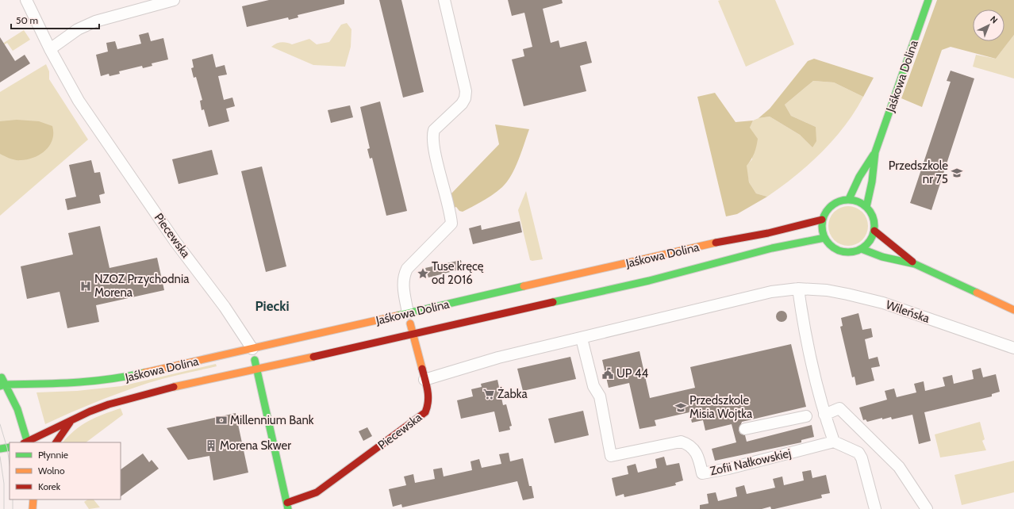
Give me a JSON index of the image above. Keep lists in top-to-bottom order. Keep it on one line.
{"streets":{"street":["Jaśkowa Dolina","Piecewska","Wileńska","Zofii Nałkowskiej"]},"crossings":[["Jaśkowa Dolina","Piecewska"]],"districts":["Piecki"],"places":{"school or university":["Przedszkole nr 75","Przedszkole Misia Wojtka"],"place":["Tuse kręcę od 2016"],"hospital":["NZOZ Przychodnia Morena"],"public building":["UP 44"],"supermarket":["Żabka"],"bank":["Millennium Bank"],"building":["Morena Skwer"]},"legend":["Płynnie","Wolno","Korek"],"scale_bar":"50 m","north":"top right"}
